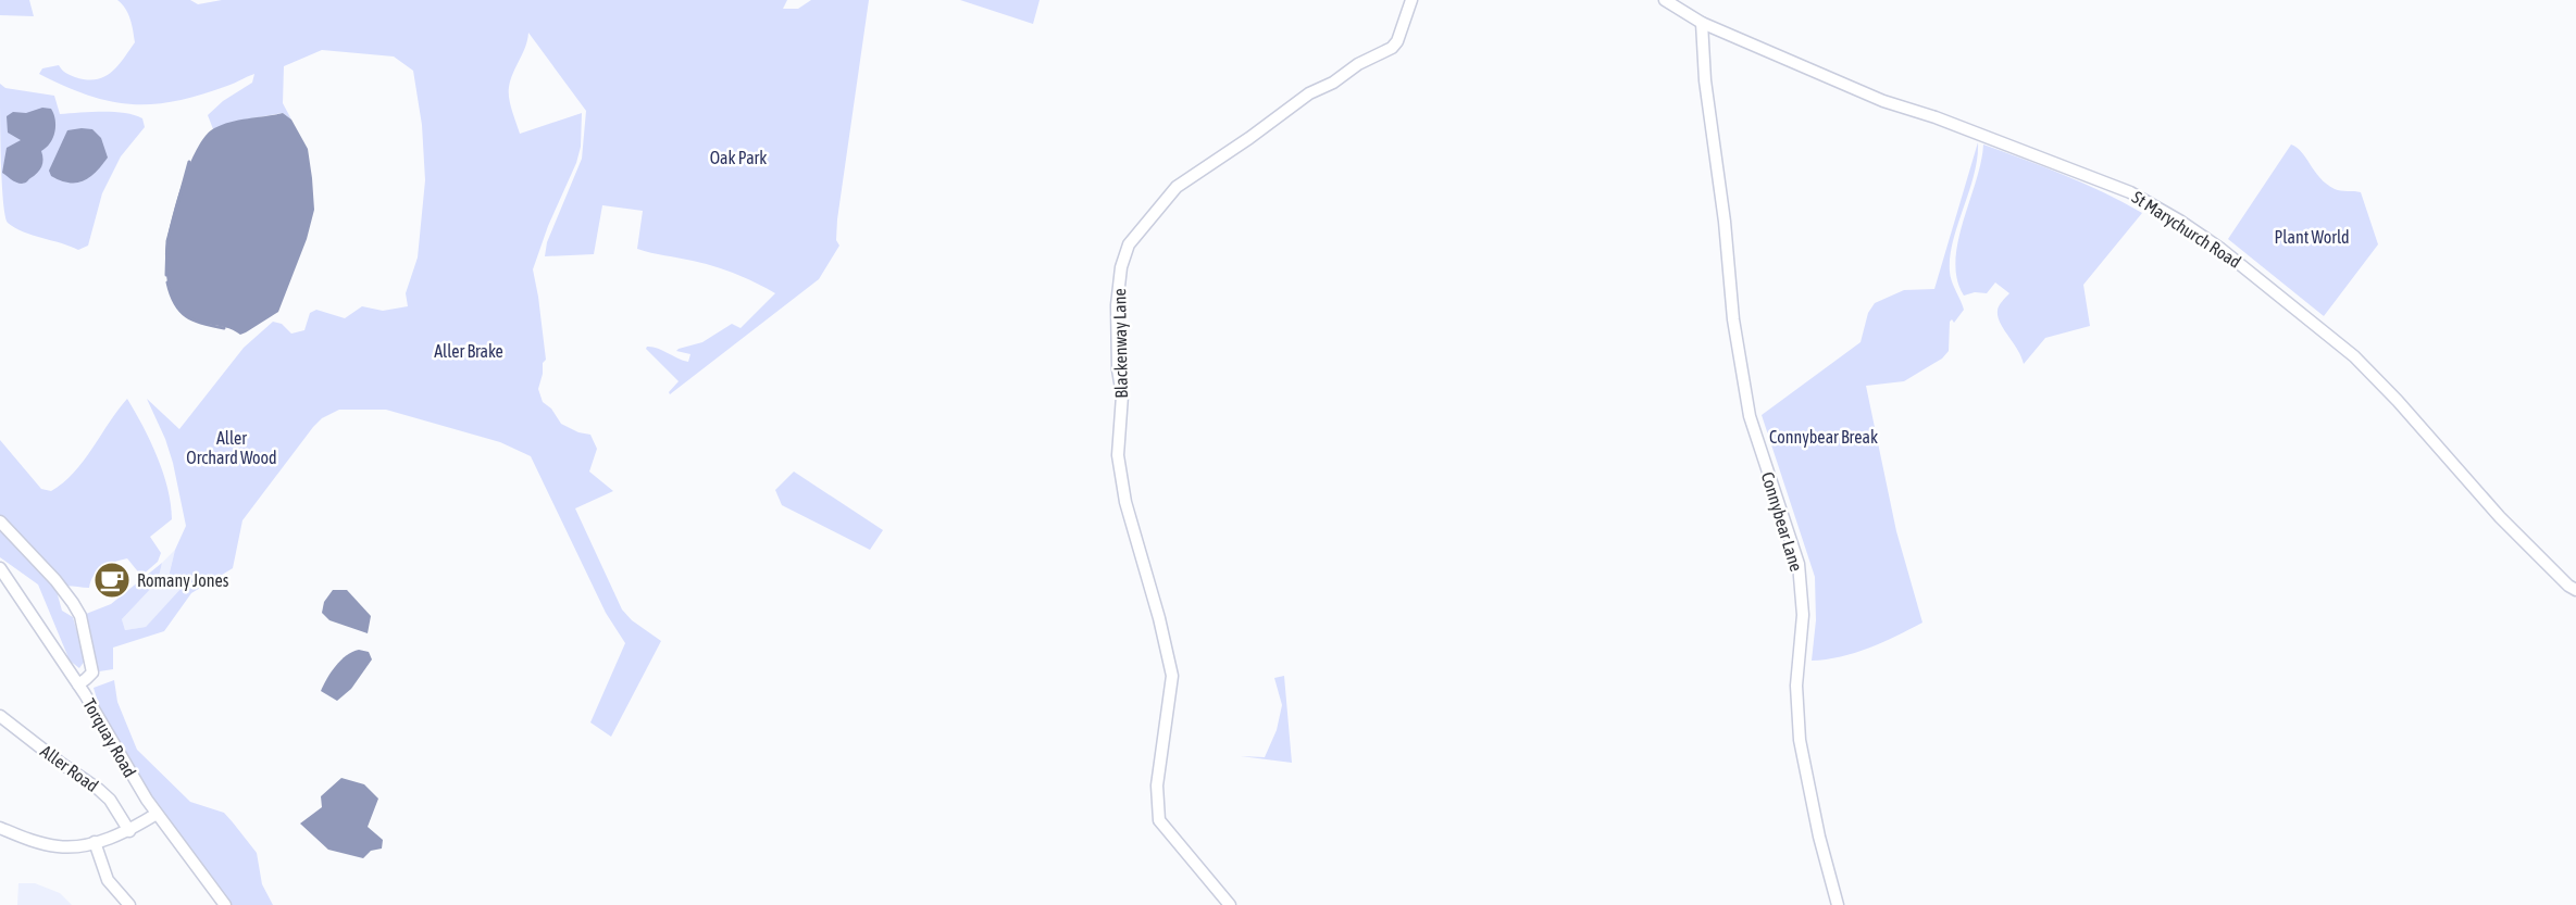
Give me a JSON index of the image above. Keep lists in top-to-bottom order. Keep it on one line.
{"streets":{"street":["St Marychurch Road","Blackenway Lane","Connybear Lane","Torquay Road","Aller Road"]},"crossings":[["St Marychurch Road","Connybear Lane"]],"parks":["Oak Park","Plant World","Aller Brake","Connybear Break","Aller Orchard Wood"],"places":{"cafe":["Romany Jones"]}}
